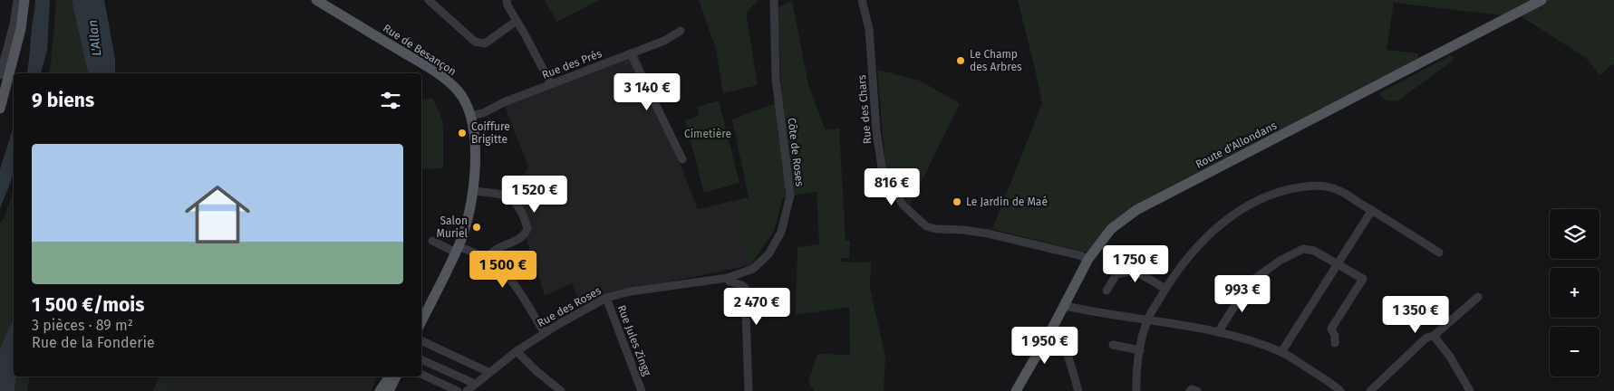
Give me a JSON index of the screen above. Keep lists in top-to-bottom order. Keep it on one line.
{"streets":{"main road":["Rue de Besançon","Route d'Allondans"],"street":["Rue des Prés","Rue des Chars","Côte de Roses","Rue des Roses","Rue Jules Zingg"]},"crossings":[["Rue de Besançon","Rue des Prés"],["Rue des Chars","Route d'Allondans"],["Côte de Roses","Rue des Roses"],["Rue des Roses","Rue Jules Zingg"]],"water":["L'Allan"],"parks":["Cimetière"],"places":["Le Champ des Arbres","Coiffure Brigitte","Le Jardin de Maé","Salon Muriel"],"page":{"price":["3 140 €","816 €","1 520 €","1 750 €","1 500 €","993 €","2 470 €","1 350 €","1 950 €"],"heading":"9 biens","list":[{"name":"1 500 €/mois","note":"3 pièces · 89 m² · Rue de la Fonderie"}],"map_buttons":["+","−"]}}
